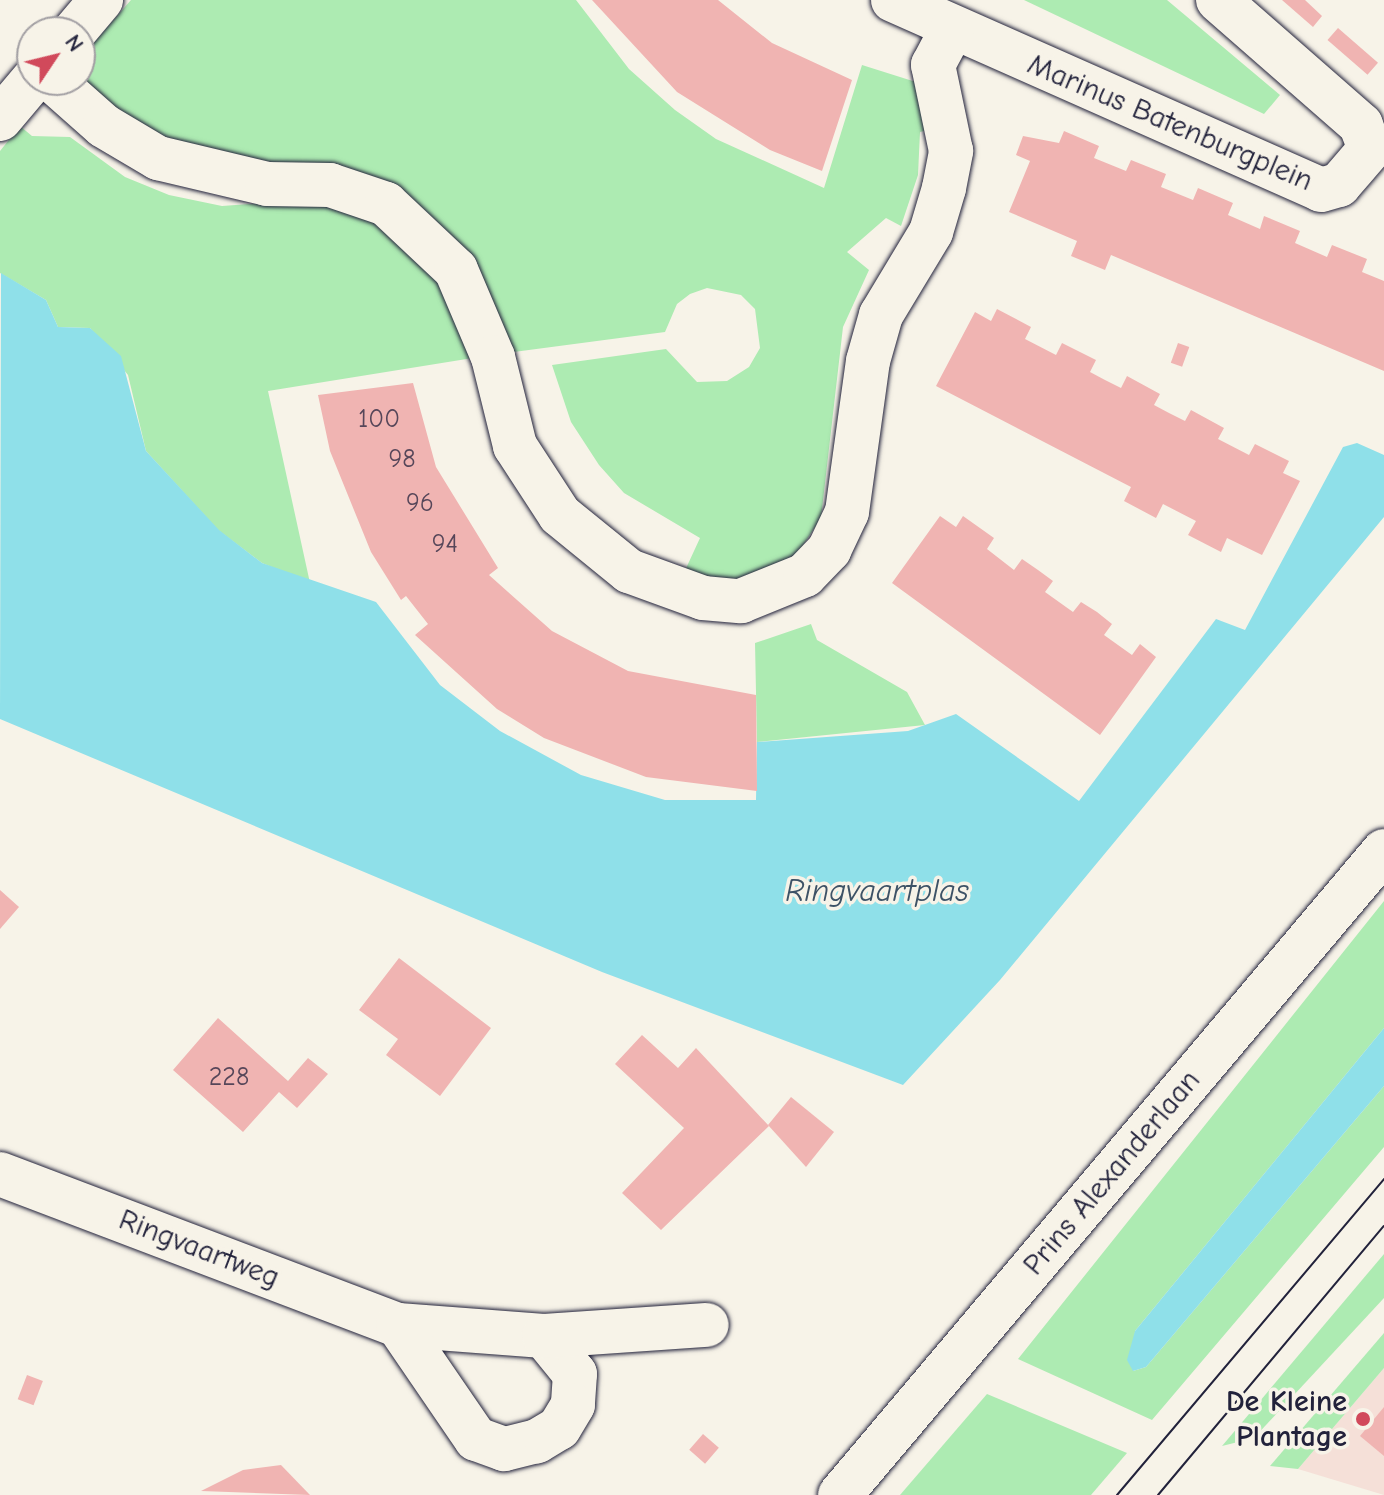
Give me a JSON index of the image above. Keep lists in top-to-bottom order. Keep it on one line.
{"streets":{"street":["Marinus Batenburgplein","Prins Alexanderlaan","Ringvaartweg"]},"water":["Ringvaartplas"],"places":["De Kleine Plantage"],"house_numbers":["100","98","96","94","228"],"north":"top right"}
